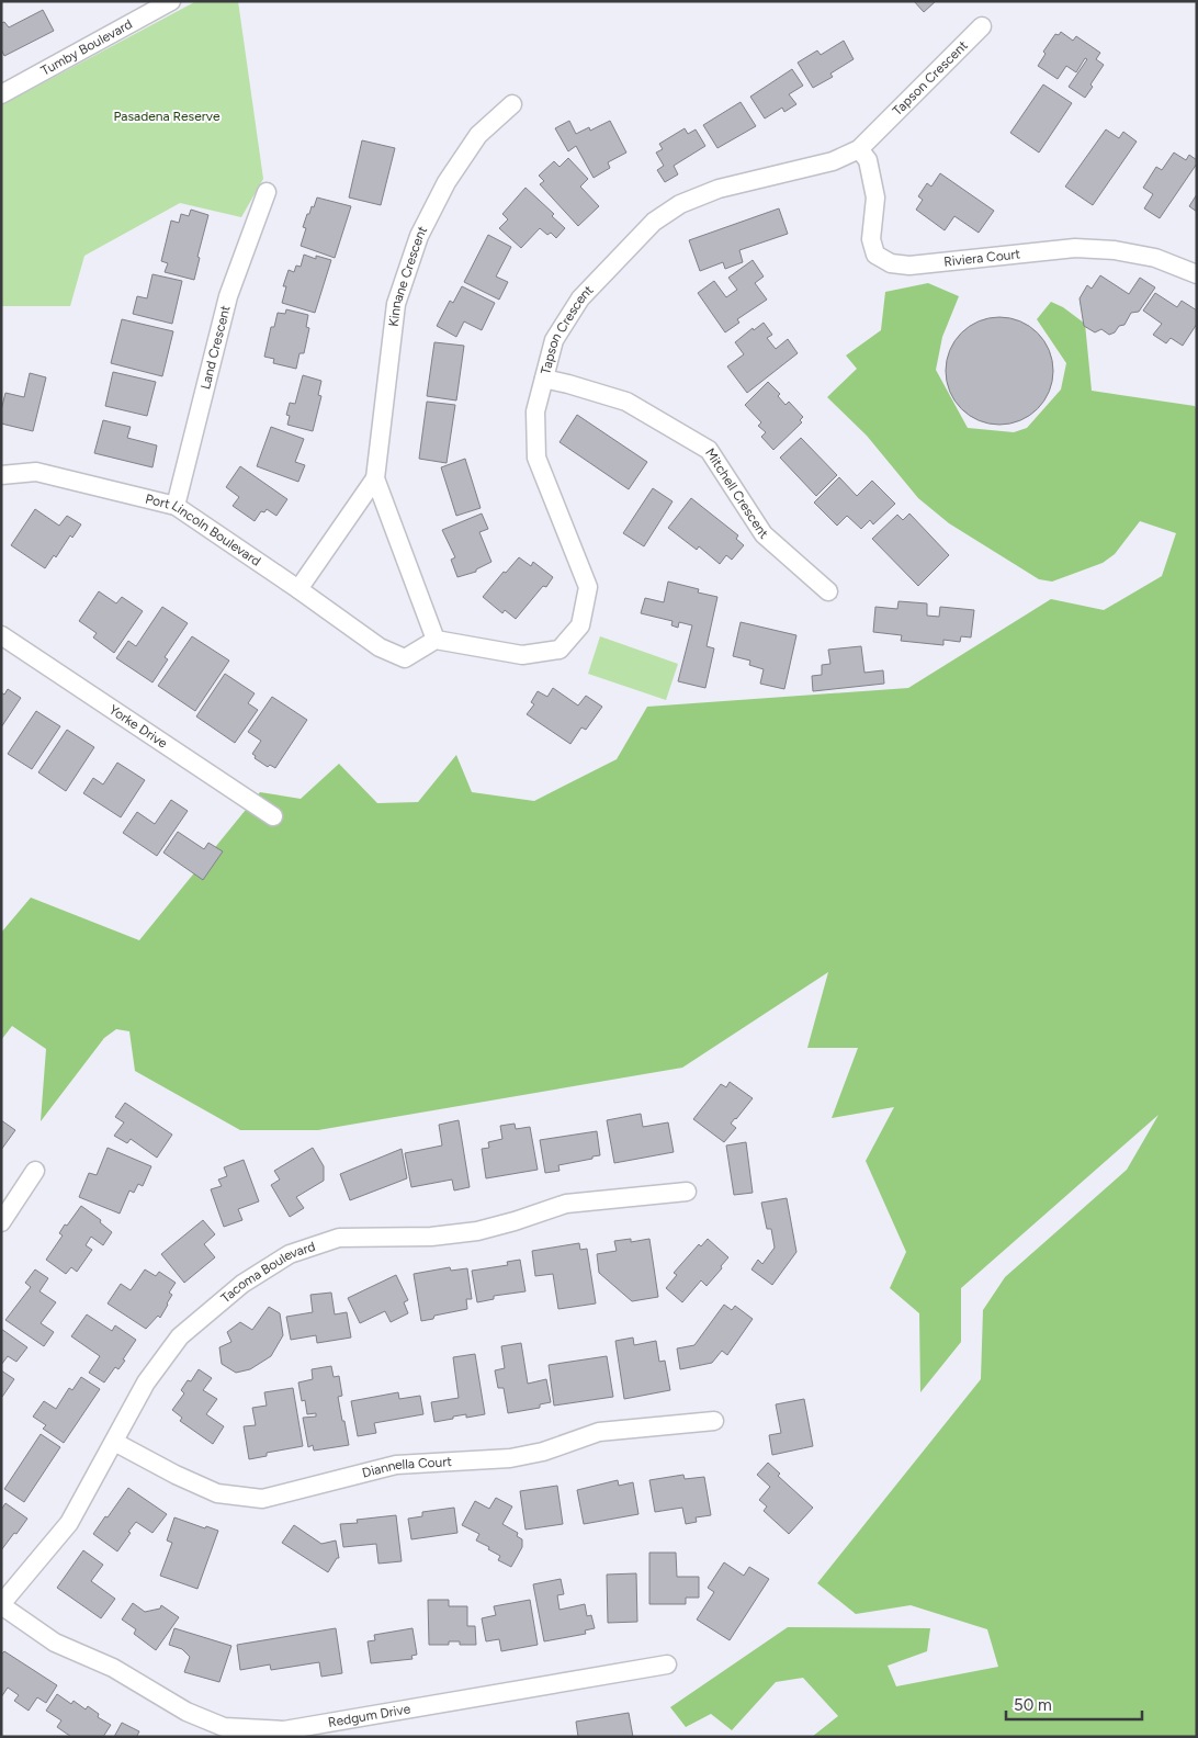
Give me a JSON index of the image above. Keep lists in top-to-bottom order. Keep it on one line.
{"streets":{"street":["Tumby Boulevard","Tapson Crescent","Riviera Court","Kinnane Crescent","Land Crescent","Mitchell Crescent","Port Lincoln Boulevard","Yorke Drive","Tacoma Boulevard","Diannella Court","Redgum Drive"]},"crossings":[["Tapson Crescent","Riviera Court"],["Tapson Crescent","Kinnane Crescent"],["Tapson Crescent","Mitchell Crescent"],["Tapson Crescent","Port Lincoln Boulevard"],["Kinnane Crescent","Port Lincoln Boulevard"],["Land Crescent","Port Lincoln Boulevard"],["Tacoma Boulevard","Diannella Court"],["Tacoma Boulevard","Redgum Drive"]],"parks":["Pasadena Reserve"],"scale_bar":"50 m"}
